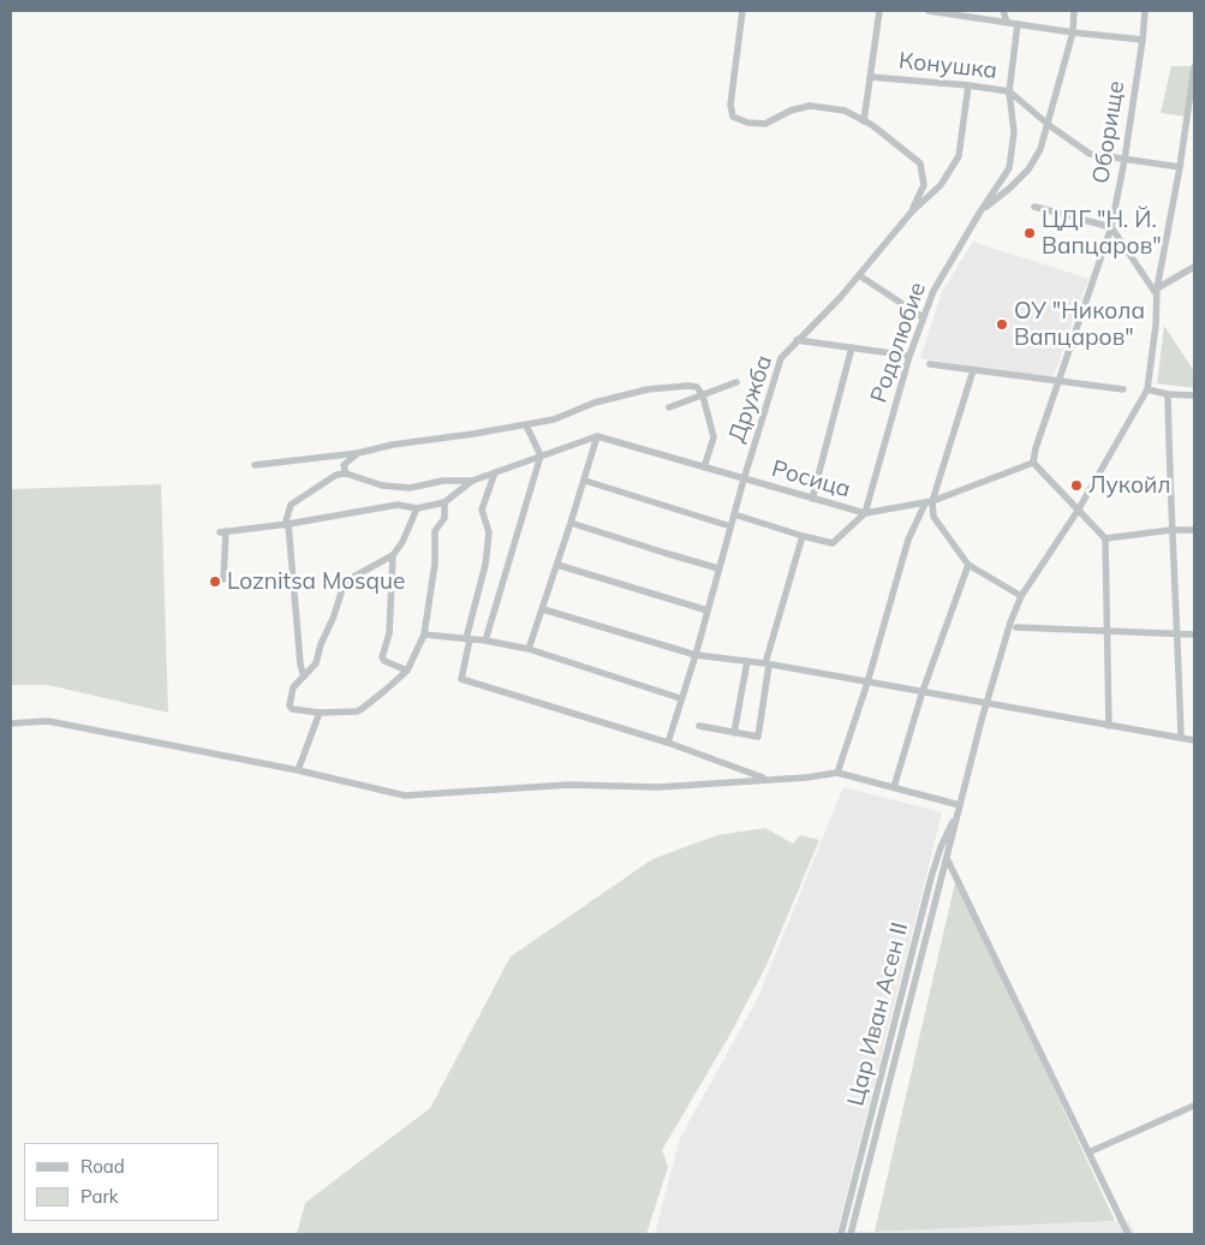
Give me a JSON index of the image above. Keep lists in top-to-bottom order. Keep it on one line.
{"streets":{"street":["Конушка","Оборище","Родолюбие","Дружба","Росица","Цар Иван Асен II"]},"crossings":[["Конушка","Оборище"],["Конушка","Родолюбие"],["Конушка","Дружба"],["Конушка","Цар Иван Асен II"],["Оборище","Росица"],["Родолюбие","Росица"],["Дружба","Росица"]],"places":["ЦДГ \"Н. Й. Вапцаров\"","ОУ \"Никола Вапцаров\"","Лукойл","Loznitsa Mosque"],"legend":["Road","Park"]}
